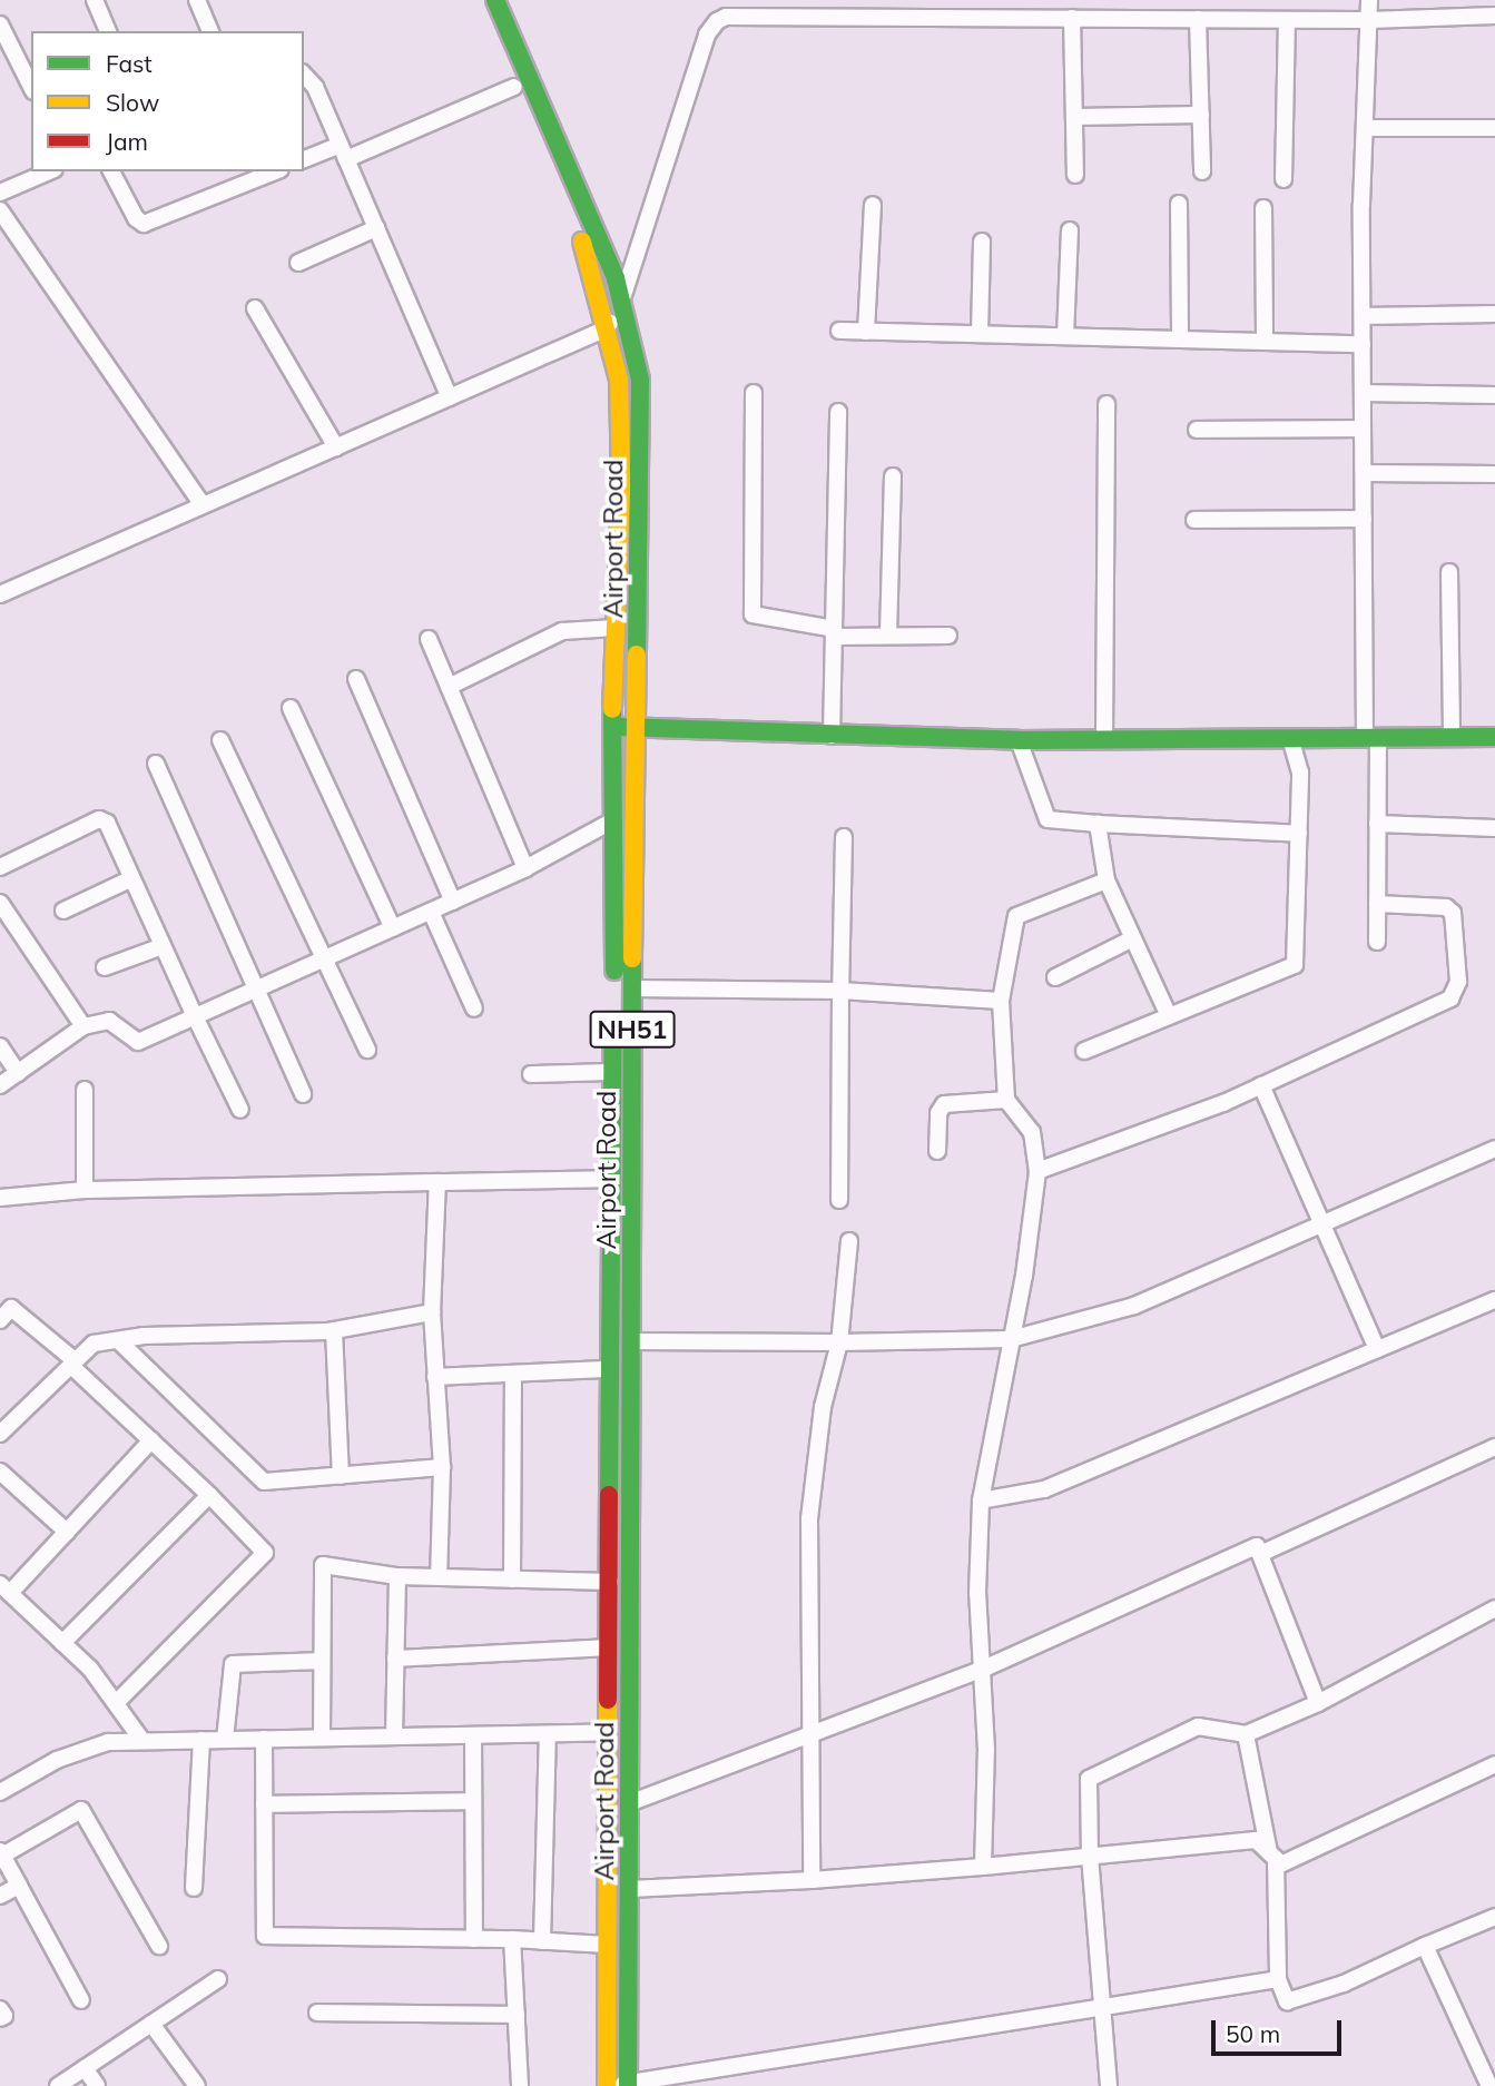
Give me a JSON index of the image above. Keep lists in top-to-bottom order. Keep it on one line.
{"streets":{"main road":["Airport Road","NH51"]},"legend":["Fast","Slow","Jam"],"scale_bar":"50 m"}
